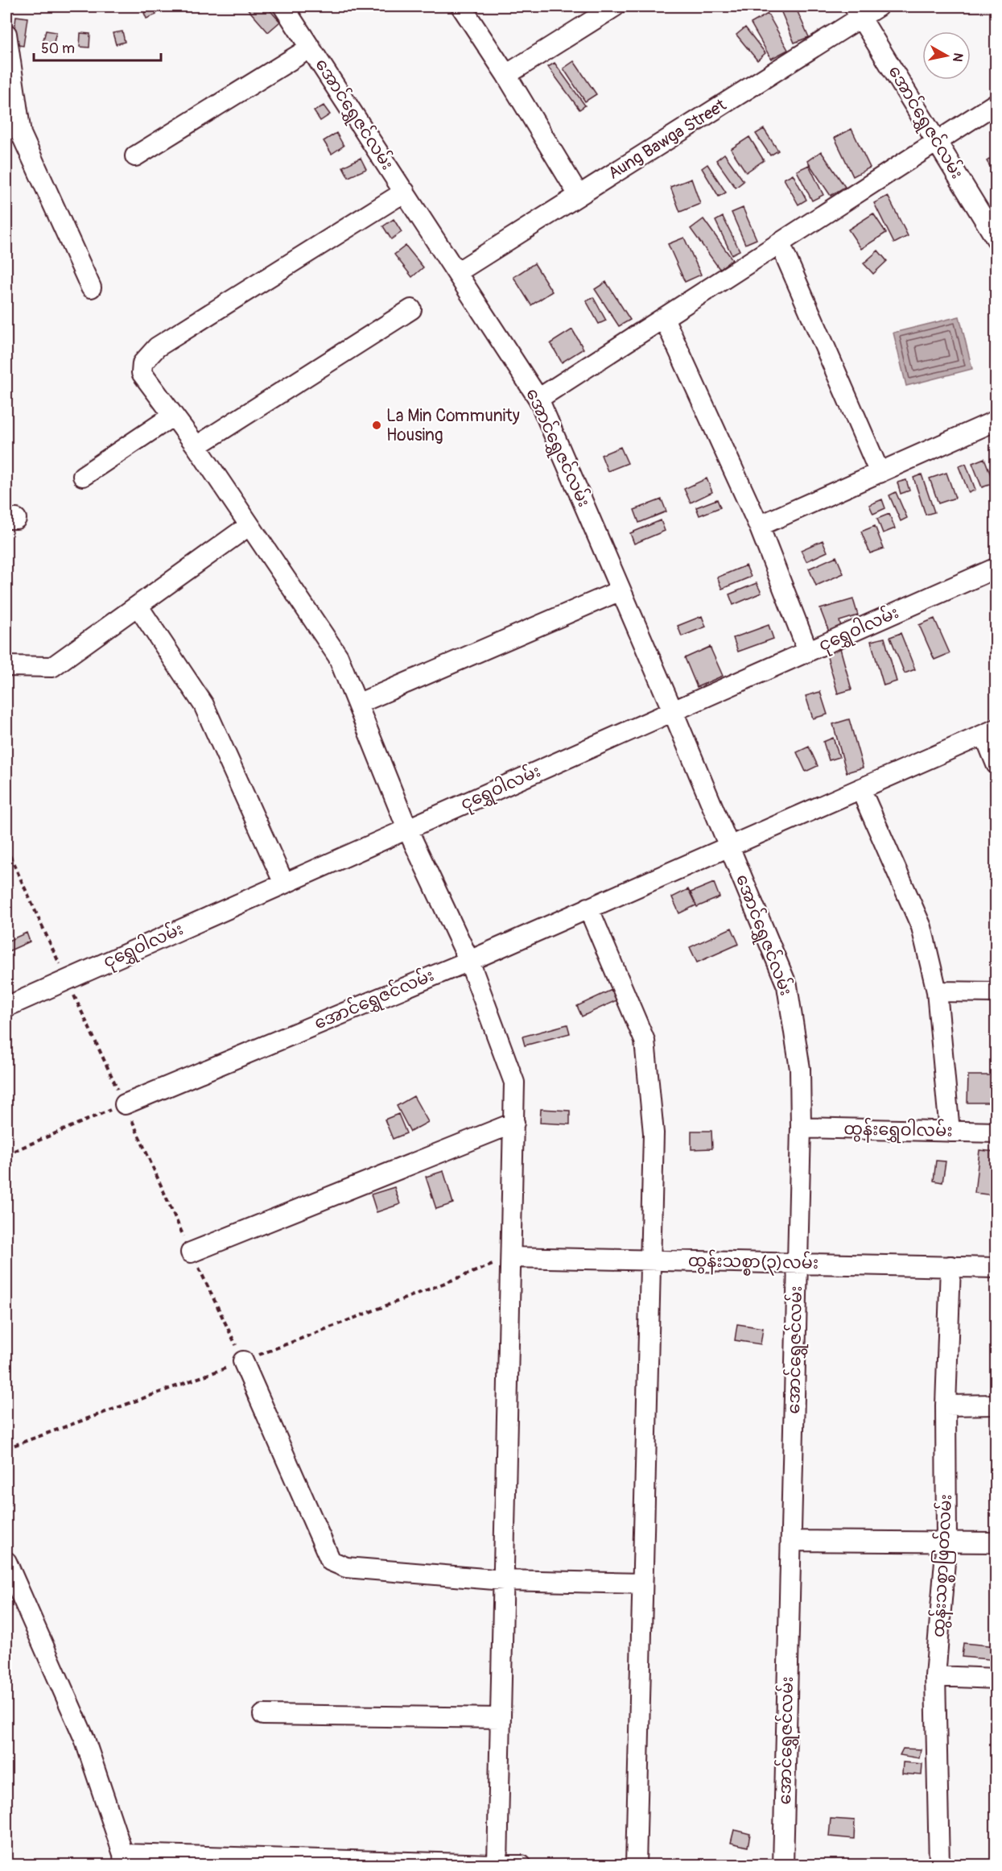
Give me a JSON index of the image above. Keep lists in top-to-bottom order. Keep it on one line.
{"streets":{"street":["အောင်ရွှေဇင်လမ်း","Aung Bawga Street","ငုရွှေဝါလမ်း","ထွန်းရွှေဝါလမ်း","ထွန်းသစ္စာ(၃)လမ်း","ထွန်းသစ္စာဖြတ်လမ်း"]},"crossings":[["အောင်ရွှေဇင်လမ်း","Aung Bawga Street"],["အောင်ရွှေဇင်လမ်း","ငုရွှေဝါလမ်း"],["အောင်ရွှေဇင်လမ်း","ထွန်းရွှေဝါလမ်း"],["အောင်ရွှေဇင်လမ်း","ထွန်းသစ္စာ(၃)လမ်း"],["ထွန်းသစ္စာ(၃)လမ်း","ထွန်းသစ္စာဖြတ်လမ်း"]],"places":["La Min Community Housing"],"scale_bar":"50 m","north":"right"}
